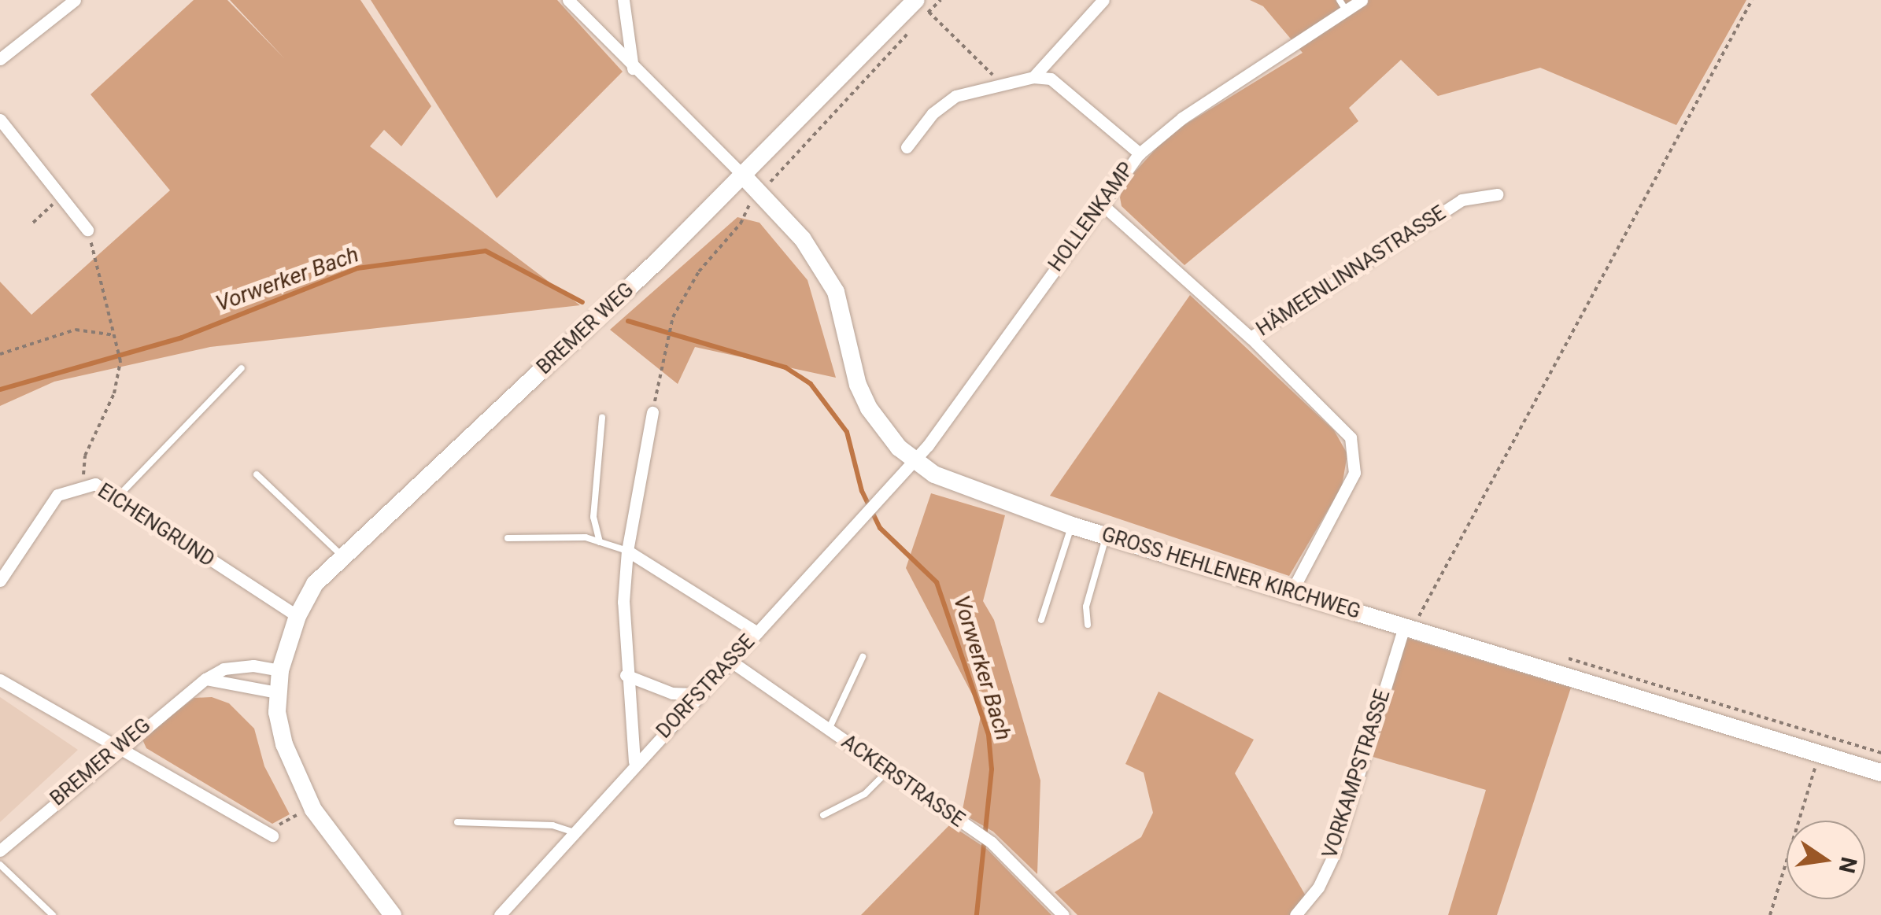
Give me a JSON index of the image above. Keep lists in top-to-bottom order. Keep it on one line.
{"streets":{"main road":["BREMER WEG","GROSS HEHLENER KIRCHWEG"],"street":["HOLLENKAMP","HÄMEENLINNASTRASSE","EICHENGRUND","DORFSTRASSE","VORKAMPSTRASSE","ACKERSTRASSE"]},"crossings":[["HOLLENKAMP","HÄMEENLINNASTRASSE"],["HOLLENKAMP","GROSS HEHLENER KIRCHWEG"],["HOLLENKAMP","DORFSTRASSE"],["HÄMEENLINNASTRASSE","GROSS HEHLENER KIRCHWEG"],["BREMER WEG","EICHENGRUND"],["BREMER WEG","GROSS HEHLENER KIRCHWEG"],["GROSS HEHLENER KIRCHWEG","DORFSTRASSE"],["GROSS HEHLENER KIRCHWEG","VORKAMPSTRASSE"],["DORFSTRASSE","ACKERSTRASSE"]],"water":["Vorwerker Bach"],"north":"right"}
